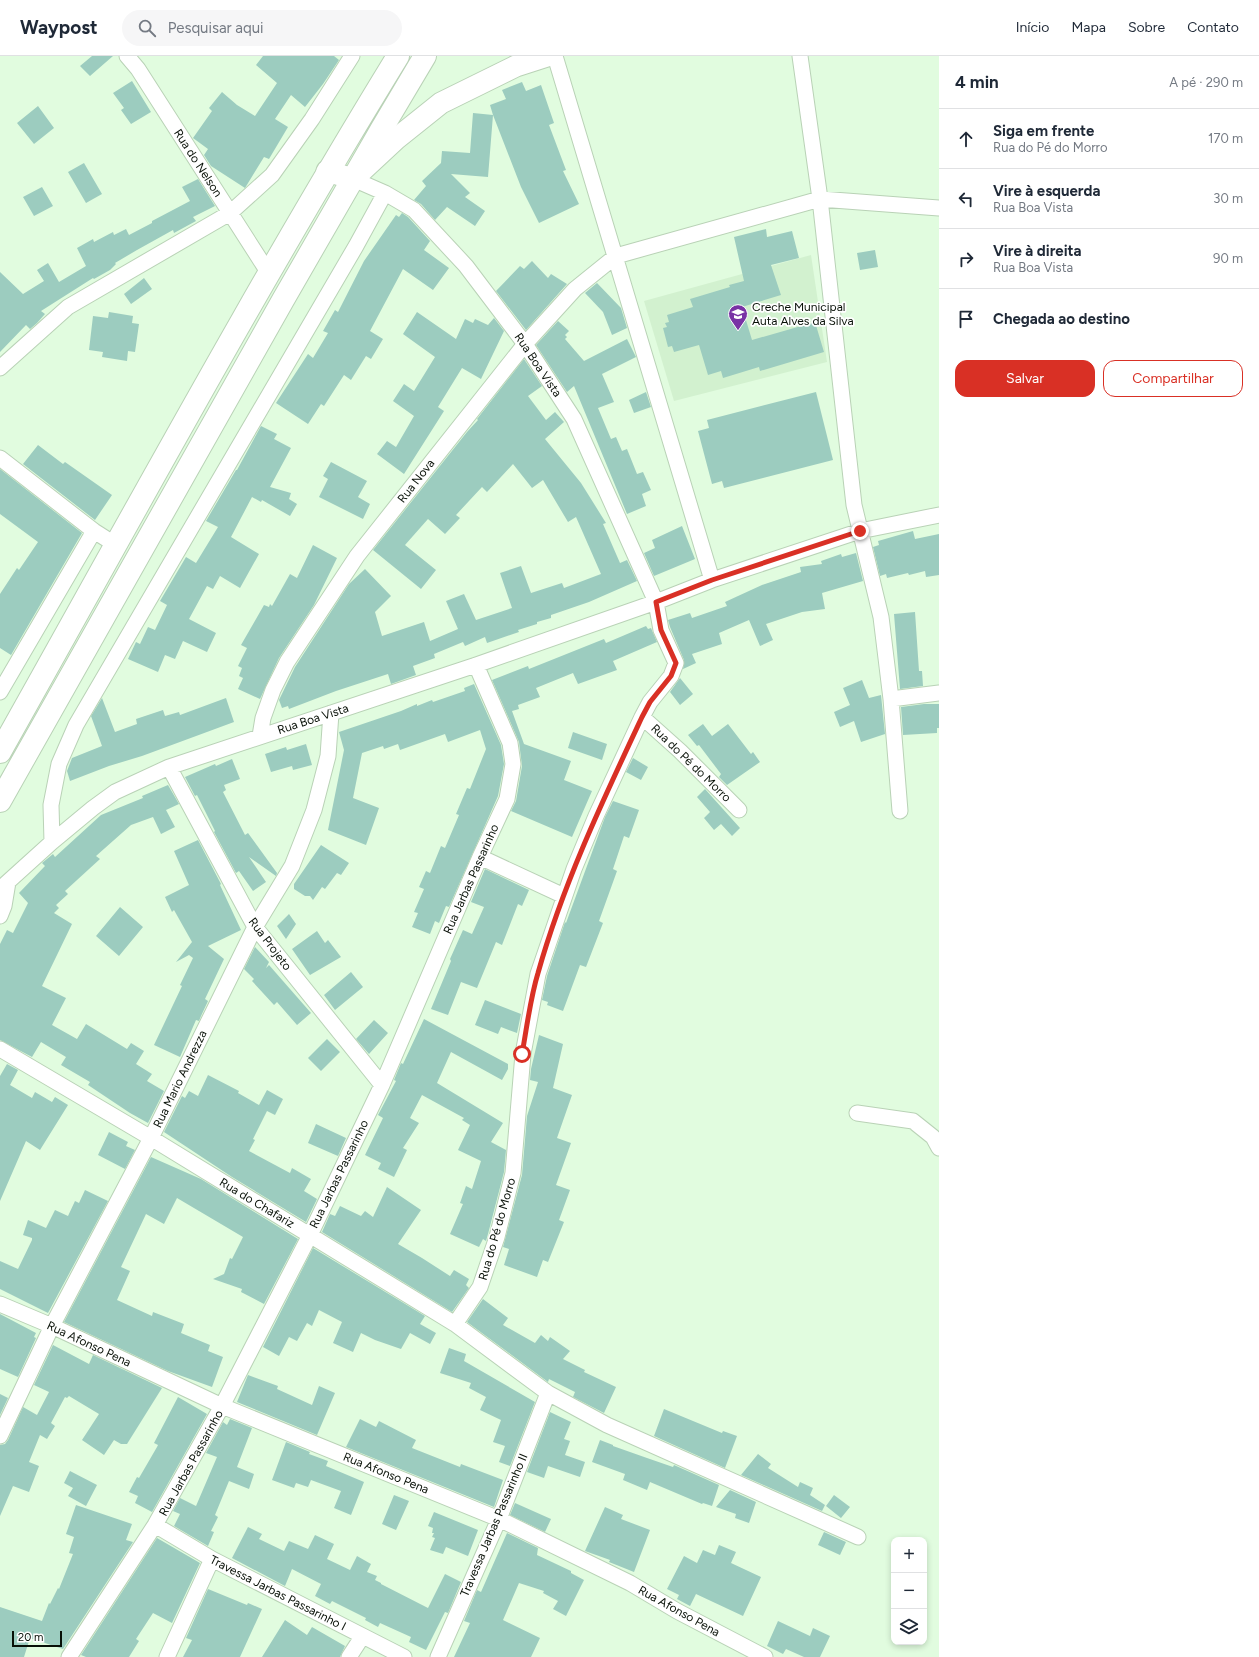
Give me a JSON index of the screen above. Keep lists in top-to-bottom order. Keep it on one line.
{"streets":{"street":["Rua do Nelson","Rua Boa Vista","Rua Nova","Rua do Pé do Morro","Rua Jarbas Passarinho","Rua Projeto","Rua Mario Andrezza","Rua do Chafariz","Rua Afonso Pena","Travessa Jarbas Passarinho II","Travessa Jarbas Passarinho I"]},"crossings":[["Rua Boa Vista","Rua Nova"],["Rua Boa Vista","Rua do Pé do Morro"],["Rua Boa Vista","Rua Jarbas Passarinho"],["Rua Boa Vista","Rua Projeto"],["Rua Boa Vista","Rua Mario Andrezza"],["Rua do Pé do Morro","Rua do Chafariz"],["Rua Jarbas Passarinho","Rua Projeto"],["Rua Jarbas Passarinho","Rua do Chafariz"],["Rua Jarbas Passarinho","Rua Afonso Pena"],["Rua Jarbas Passarinho","Travessa Jarbas Passarinho I"],["Rua Projeto","Rua Mario Andrezza"],["Rua Mario Andrezza","Rua do Chafariz"],["Rua Mario Andrezza","Rua Afonso Pena"],["Rua do Chafariz","Travessa Jarbas Passarinho II"],["Rua Afonso Pena","Travessa Jarbas Passarinho II"]],"places":{"school or university":["Creche Municipal Auta Alves da Silva"]},"scale_bar":"20 m","page":{"header":"Waypost","search":"Pesquisar aqui","nav":["Início","Mapa","Sobre","Contato"],"heading":["4 min","A pé · 290 m"],"list":[["Siga em frente","Rua do Pé do Morro","170 m"],["Vire à esquerda","Rua Boa Vista","30 m"],["Vire à direita","Rua Boa Vista","90 m"],"Chegada ao destino"],"buttons":["Salvar","Compartilhar"],"map_buttons":["+","−"],"scale":"20 m"}}
